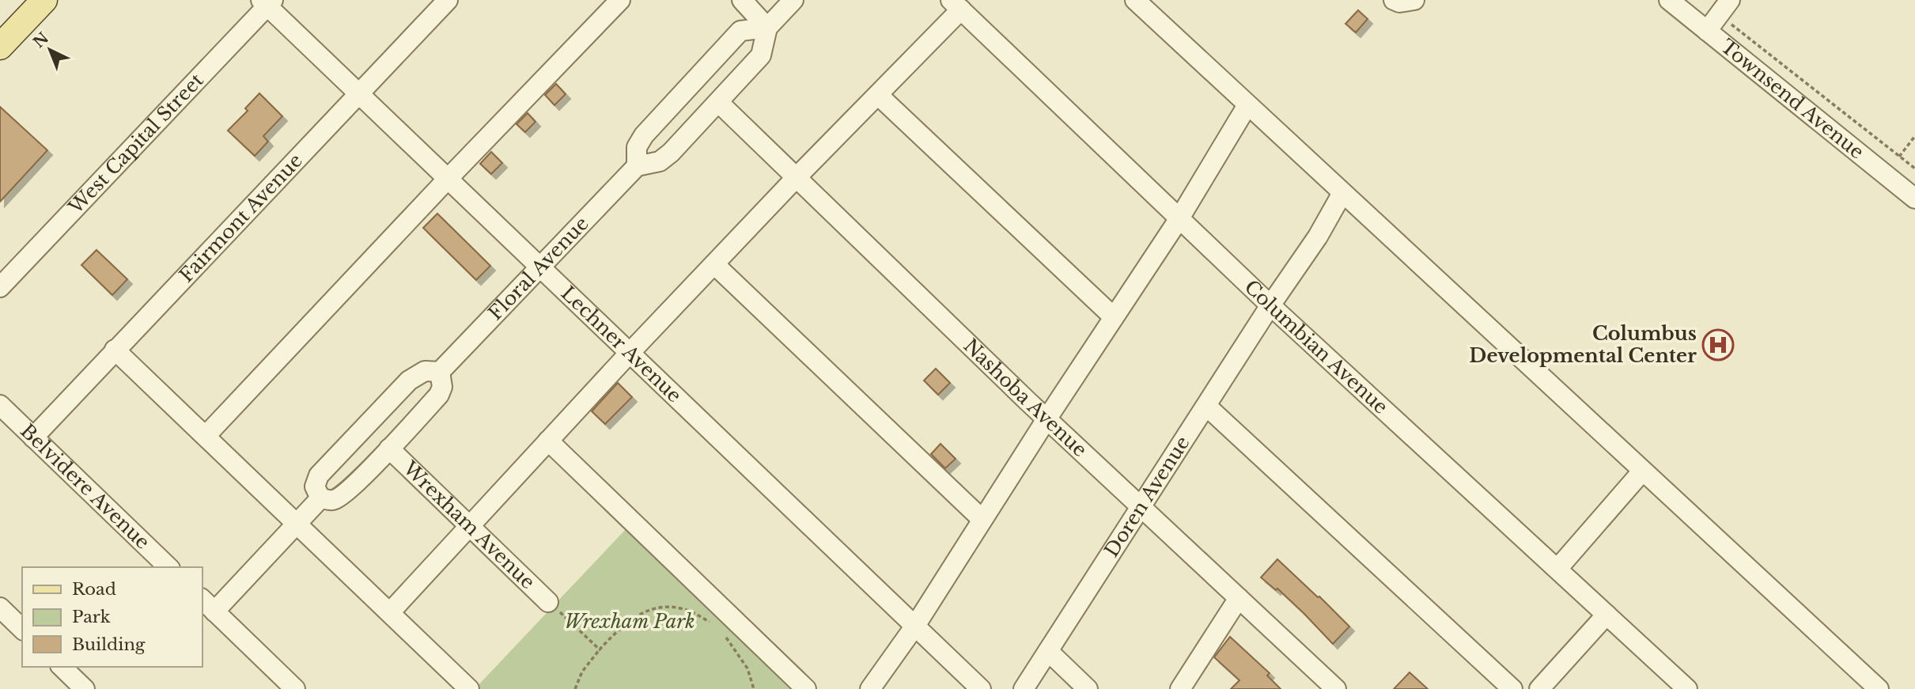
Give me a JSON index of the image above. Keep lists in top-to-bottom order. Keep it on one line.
{"streets":{"street":["Townsend Avenue","West Capital Street","Fairmont Avenue","Floral Avenue","Lechner Avenue","Columbian Avenue","Nashoba Avenue","Belvidere Avenue","Doren Avenue","Wrexham Avenue"]},"crossings":[["West Capital Street","Lechner Avenue"],["Fairmont Avenue","Lechner Avenue"],["Fairmont Avenue","Belvidere Avenue"],["Floral Avenue","Lechner Avenue"],["Columbian Avenue","Doren Avenue"],["Nashoba Avenue","Doren Avenue"]],"parks":["Wrexham Park"],"places":{"hospital":["Columbus Developmental Center"]},"legend":["Road","Park","Building"],"north":"top left"}
